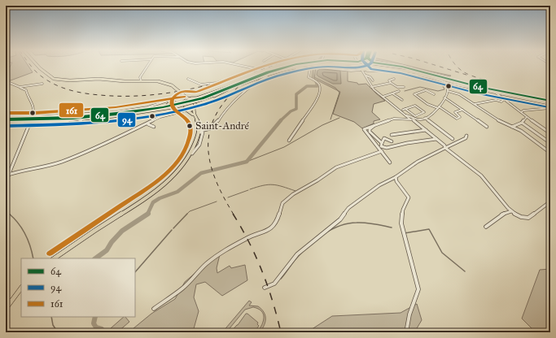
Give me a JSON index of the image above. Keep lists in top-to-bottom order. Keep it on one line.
{"places":["Saint-André"],"lines":["transit line 64","transit line 94","transit line 161"],"legend":["64","94","161"]}
